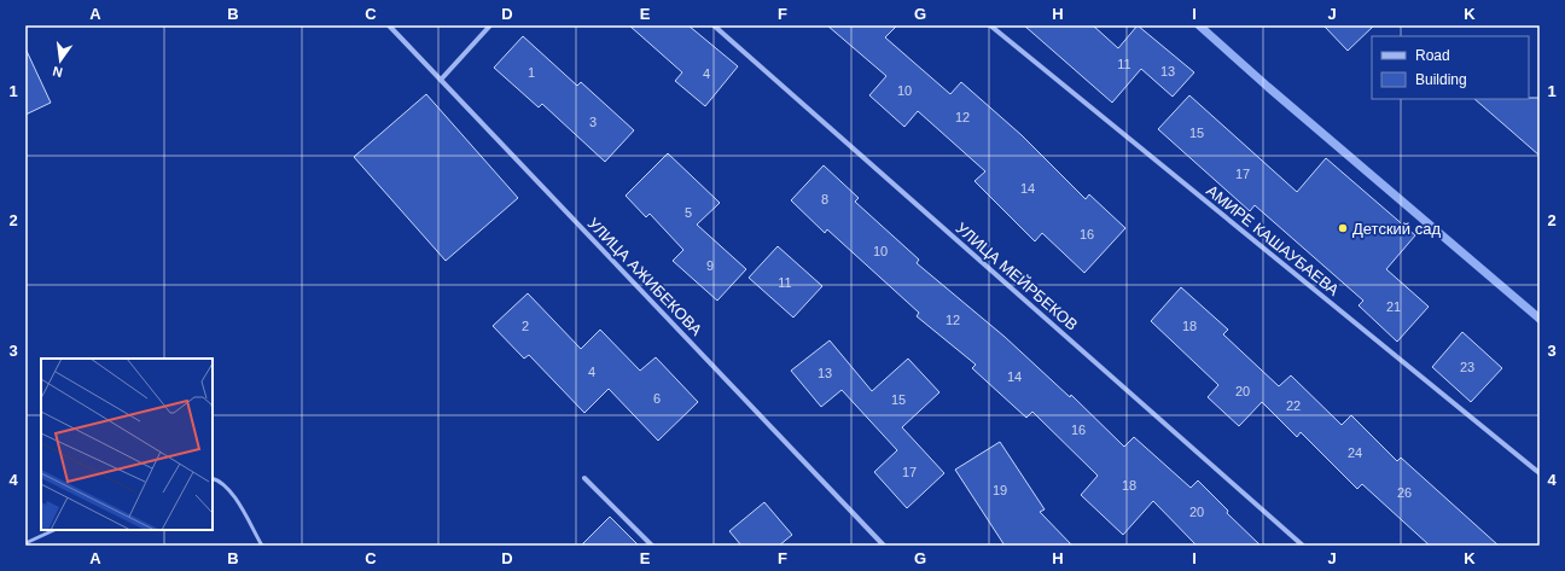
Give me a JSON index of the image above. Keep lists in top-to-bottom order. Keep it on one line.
{"streets":{"street":["АМИРЕ КАШАУБАЕВА","УЛИЦА АЖИБЕКОВА","УЛИЦА МЕЙРБЕКОВ"]},"places":["Детский сад"],"house_numbers":["11","13","1","4","10","12","3","15","17","14","8","5","16","10","9","11","21","12","2","18","23","4","13","14","20","6","15","22","16","24","17","18","19","26","20"],"legend":["Road","Building"],"north":"bottom","grid":{"columns":["A","B","C","D","E","F","G","H","I","J","K"],"rows":["1","2","3","4"]}}
